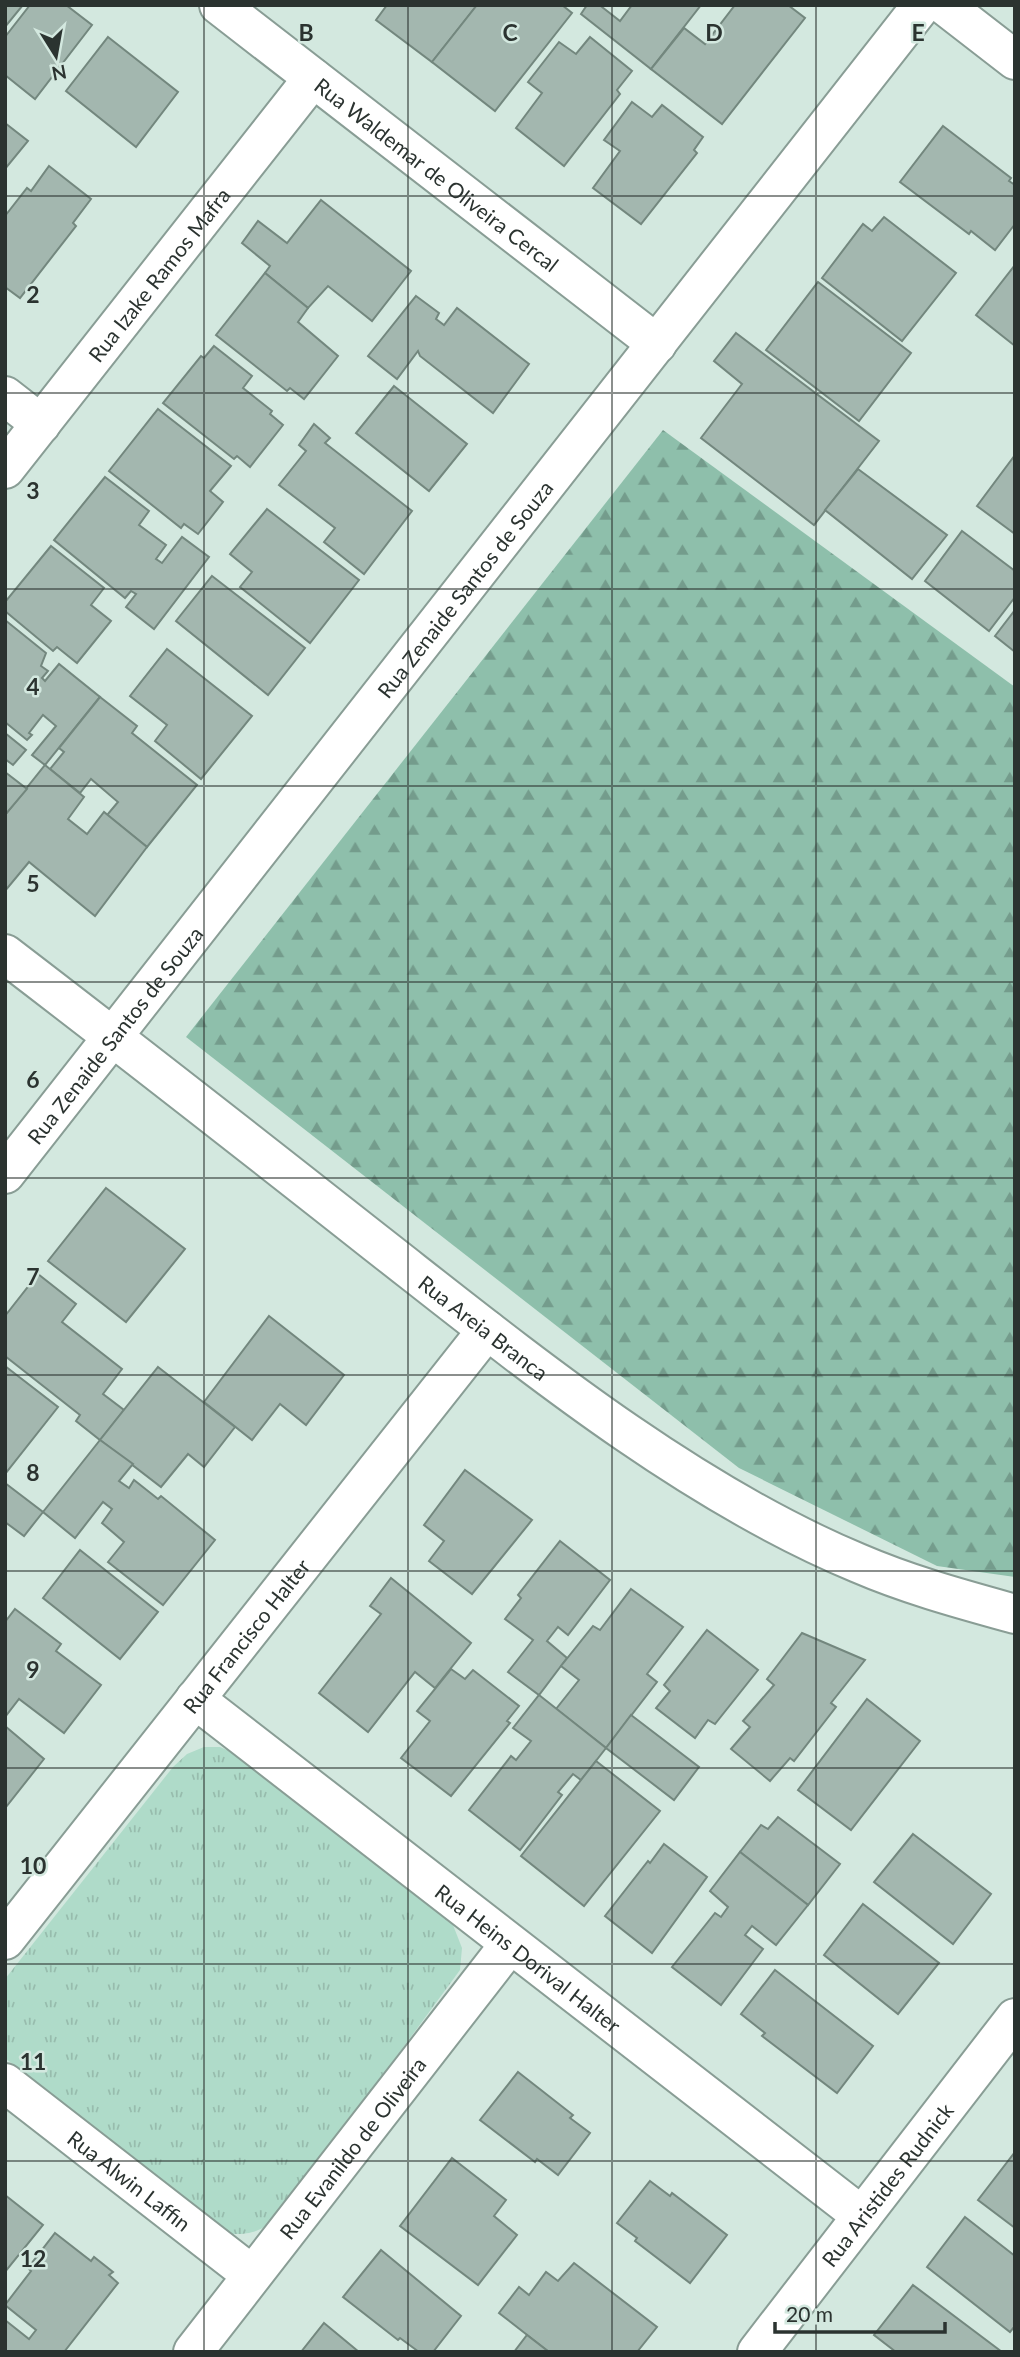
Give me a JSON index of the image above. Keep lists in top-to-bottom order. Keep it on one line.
{"streets":{"street":["Rua Waldemar de Oliveira Cercal","Rua Izake Ramos Mafra","Rua Zenaide Santos de Souza","Rua Areia Branca","Rua Francisco Halter","Rua Heins Dorival Halter","Rua Evanildo de Oliveira","Rua Alwin Laffin","Rua Aristides Rudnick"]},"crossings":[["Rua Waldemar de Oliveira Cercal","Rua Izake Ramos Mafra"],["Rua Waldemar de Oliveira Cercal","Rua Zenaide Santos de Souza"],["Rua Zenaide Santos de Souza","Rua Areia Branca"],["Rua Areia Branca","Rua Francisco Halter"],["Rua Francisco Halter","Rua Heins Dorival Halter"],["Rua Heins Dorival Halter","Rua Evanildo de Oliveira"],["Rua Heins Dorival Halter","Rua Aristides Rudnick"],["Rua Evanildo de Oliveira","Rua Alwin Laffin"]],"scale_bar":"20 m","north":"bottom","grid":{"columns":["B","C","D","E"],"rows":["2","3","4","5","6","7","8","9","10","11","12"]}}
